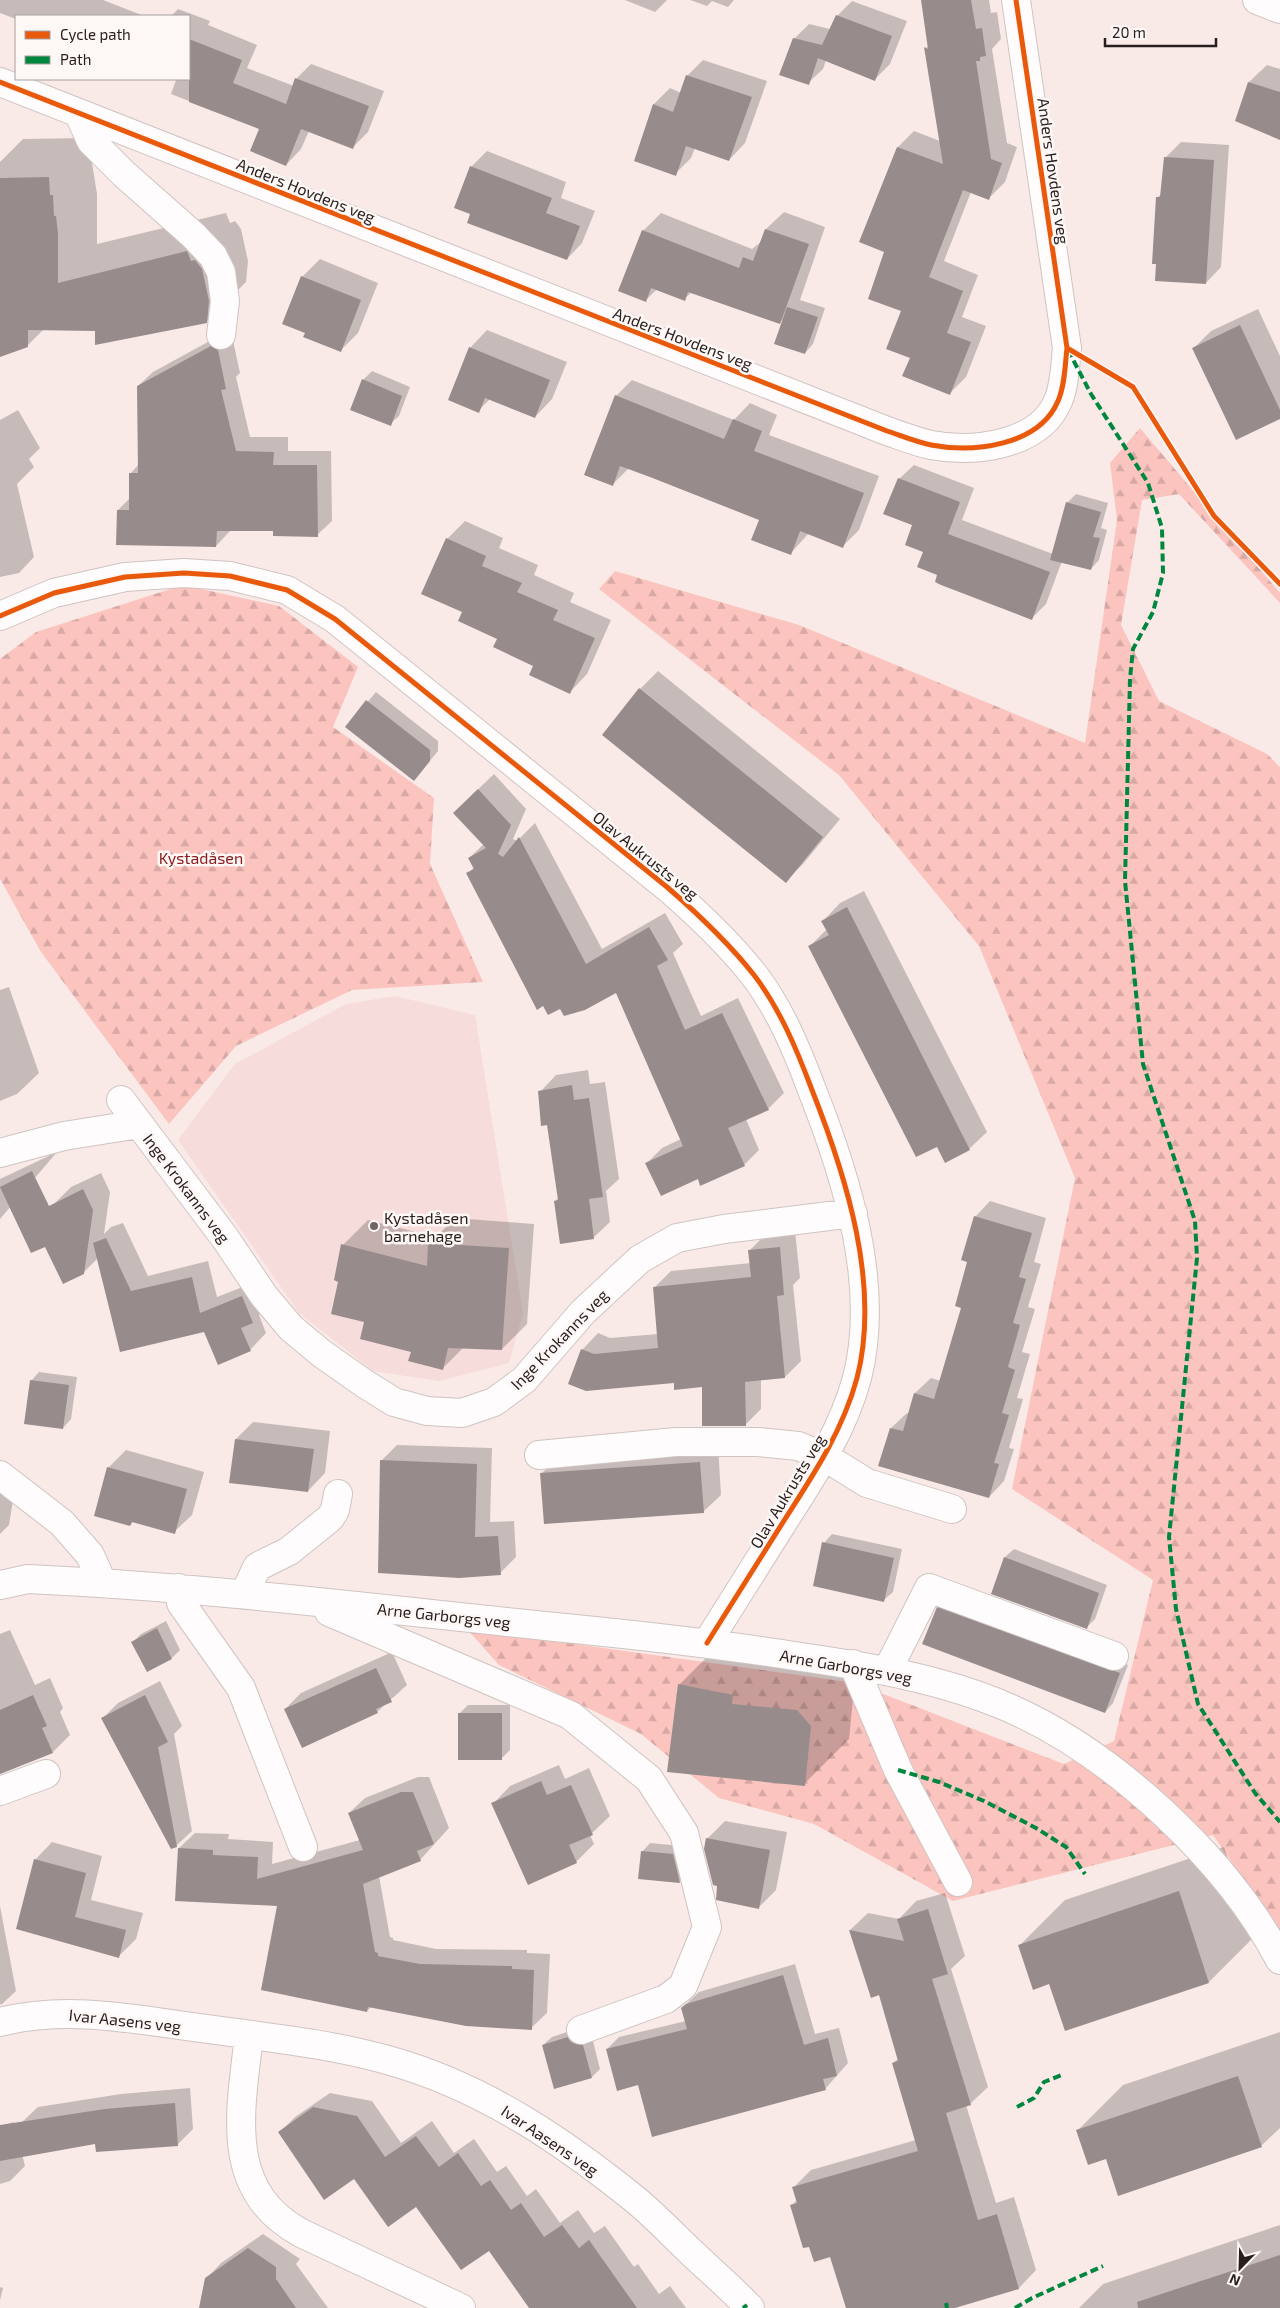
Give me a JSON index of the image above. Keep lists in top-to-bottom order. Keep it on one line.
{"streets":{"street":["Anders Hovdens veg","Olav Aukrusts veg","Inge Krokanns veg","Arne Garborgs veg","Ivar Aasens veg"]},"crossings":[["Olav Aukrusts veg","Inge Krokanns veg"],["Olav Aukrusts veg","Arne Garborgs veg"]],"parks":["Kystadåsen"],"places":["Kystadåsen barnehage"],"legend":["Cycle path","Path"],"scale_bar":"20 m","north":"bottom left"}
